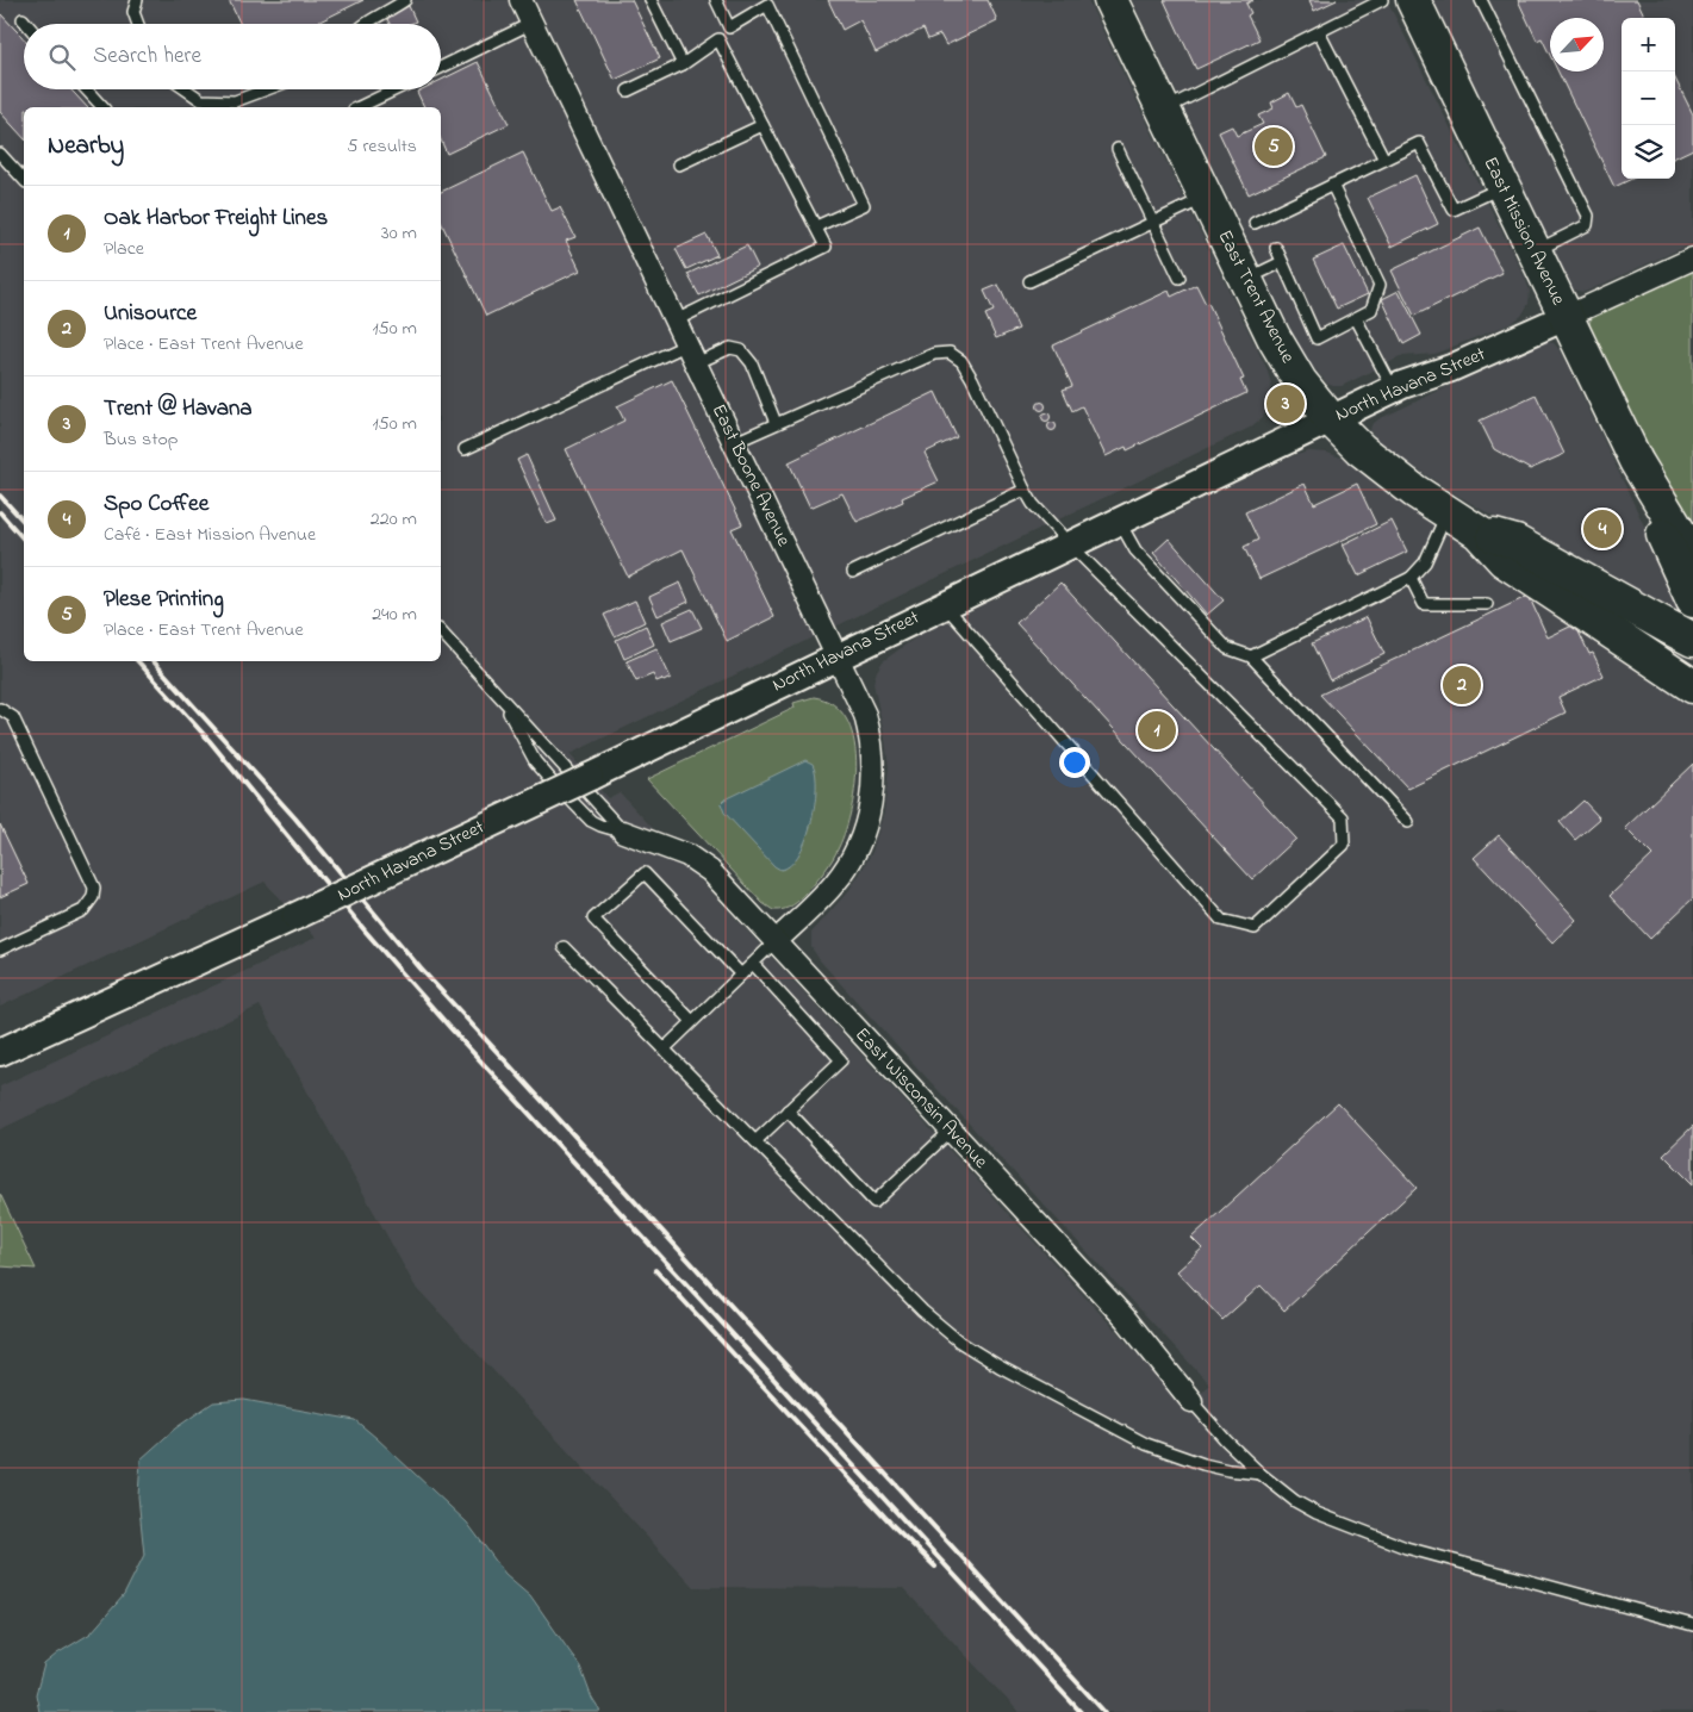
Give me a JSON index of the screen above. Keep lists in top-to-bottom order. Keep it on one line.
{"streets":{"main road":["East Mission Avenue","East Trent Avenue"],"street":["North Havana Street","East Boone Avenue","East Wisconsin Avenue"]},"crossings":[["East Mission Avenue","North Havana Street"],["East Trent Avenue","North Havana Street"],["North Havana Street","East Boone Avenue"],["East Boone Avenue","East Wisconsin Avenue"]],"north":"top right","page":{"map_buttons":["+","−"],"search":"Search here","heading":["Nearby","5 results"],"pins":["5","3","4","2","1"],"list":[{"mark":"1","name":"Oak Harbor Freight Lines","note":"Place","value":"30 m"},{"mark":"2","name":"Unisource","note":"Place · East Trent Avenue","value":"150 m"},{"mark":"3","name":"Trent @ Havana","note":"Bus stop","value":"150 m"},{"mark":"4","name":"Spo Coffee","note":"Café · East Mission Avenue","value":"220 m"},{"mark":"5","name":"Plese Printing","note":"Place · East Trent Avenue","value":"240 m"}]}}
